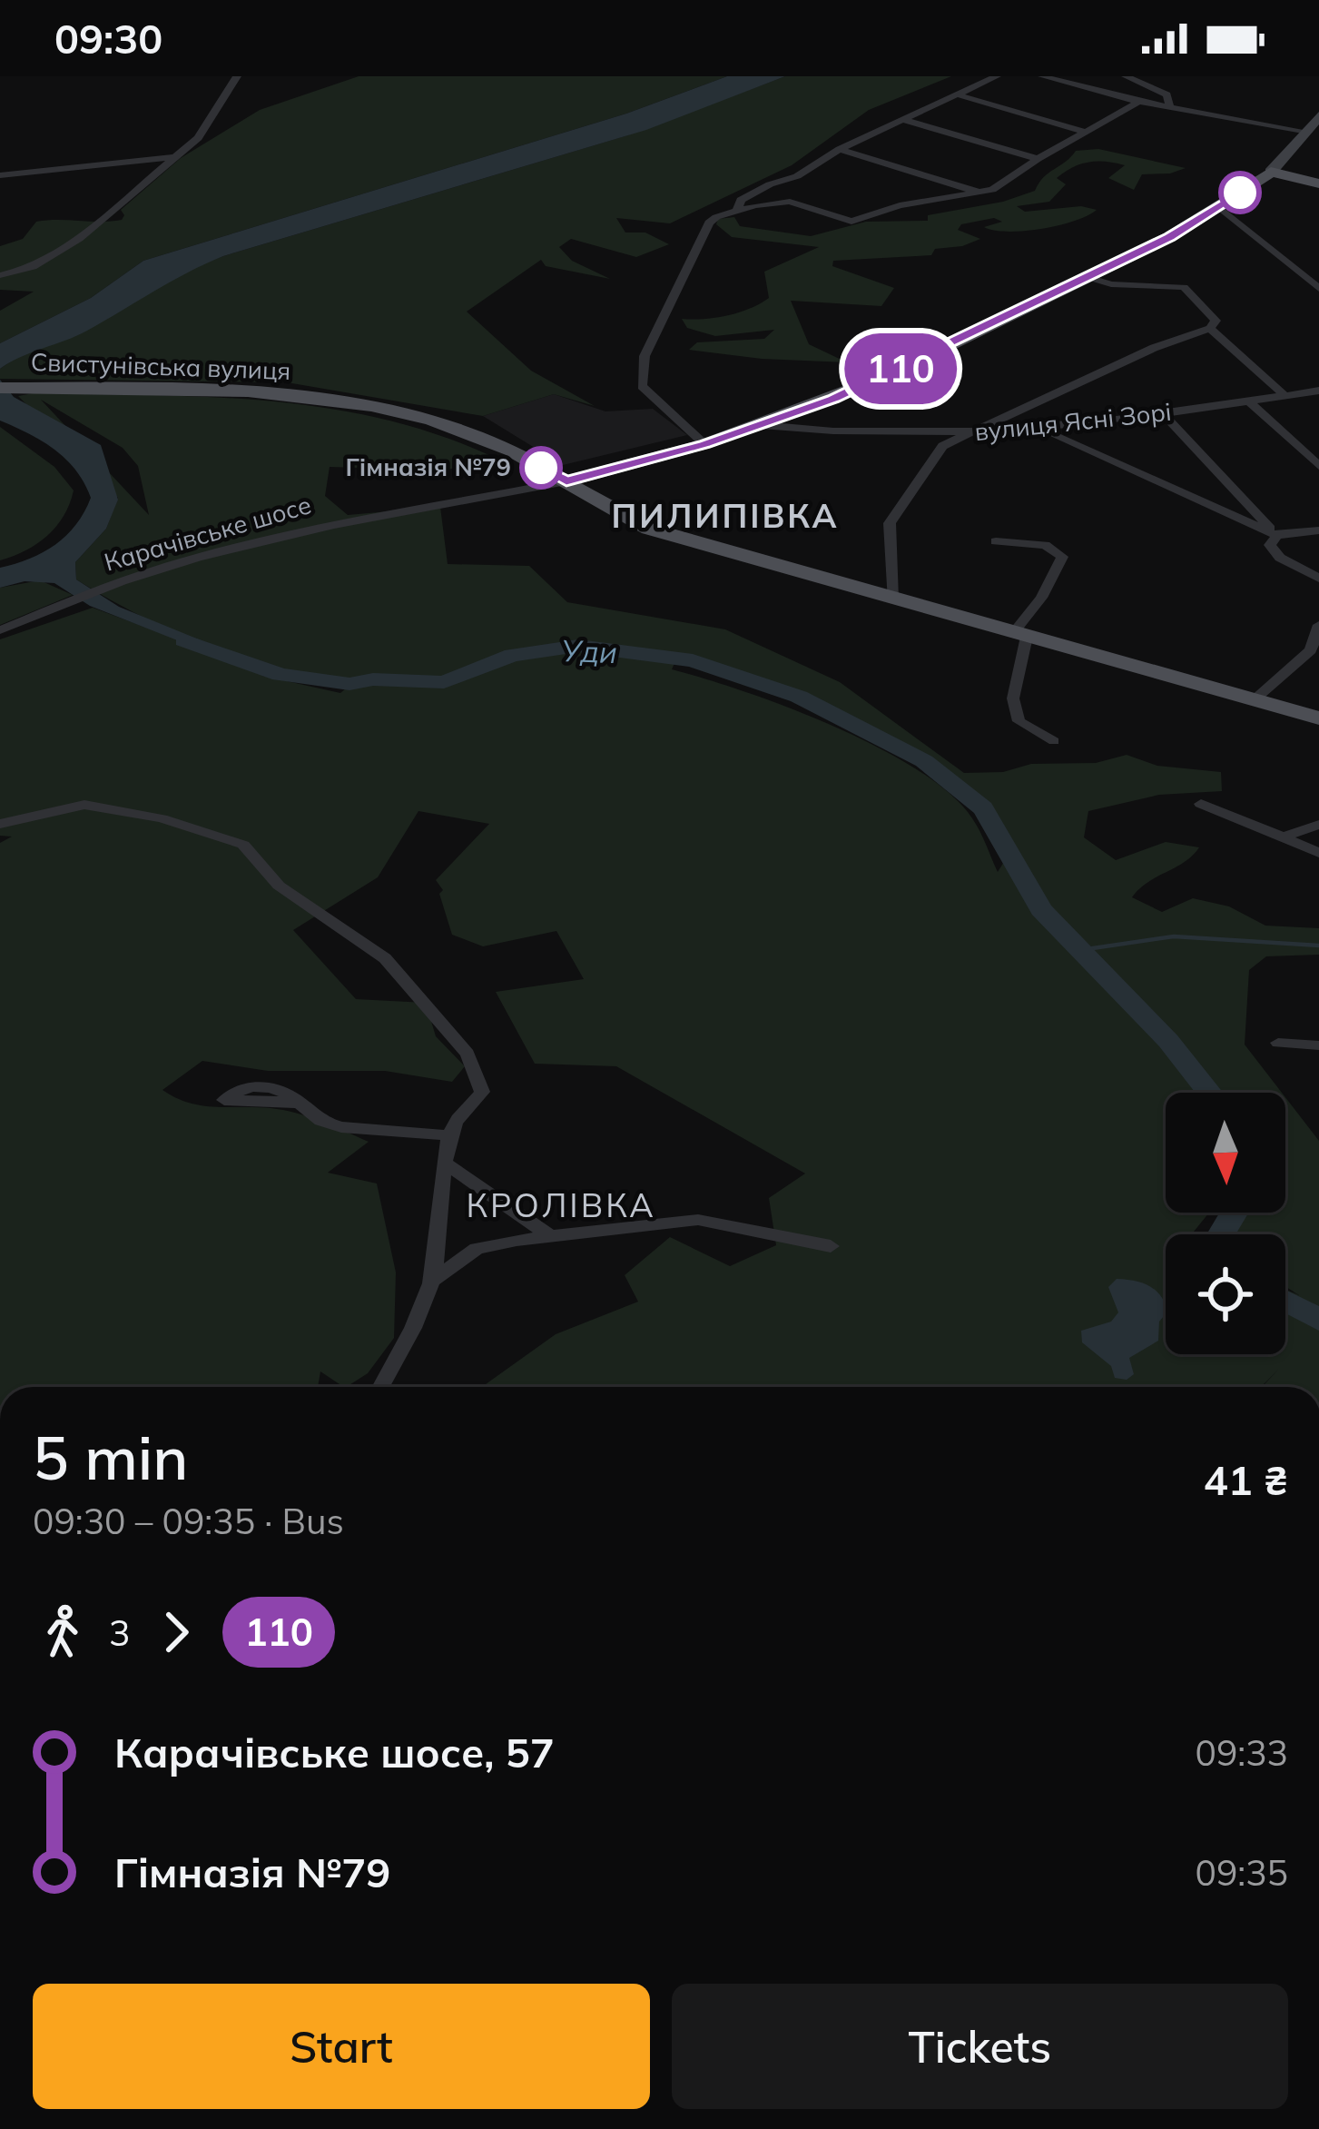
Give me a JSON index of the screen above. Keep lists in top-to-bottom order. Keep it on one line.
{"streets":{"main road":["Свистунівська вулиця","Карачівське шосе"],"street":["вулиця Ясні Зорі"]},"crossings":[["Свистунівська вулиця","Карачівське шосе"],["вулиця Ясні Зорі","Карачівське шосе"]],"districts":["ПИЛИПІВКА","КРОЛІВКА"],"water":["Уди"],"places":["Гімназія №79"],"lines":["bus line 110"],"north":"bottom","page":{"status":"09:30","on_map":"110","heading":["5 min","09:30 – 09:35 · Bus","41 ₴"],"legs":["3","110"],"list":[{"name":"Карачівське шосе, 57","value":"09:33"},{"name":"Гімназія №79","value":"09:35"}],"buttons":["Start","Tickets"]}}
